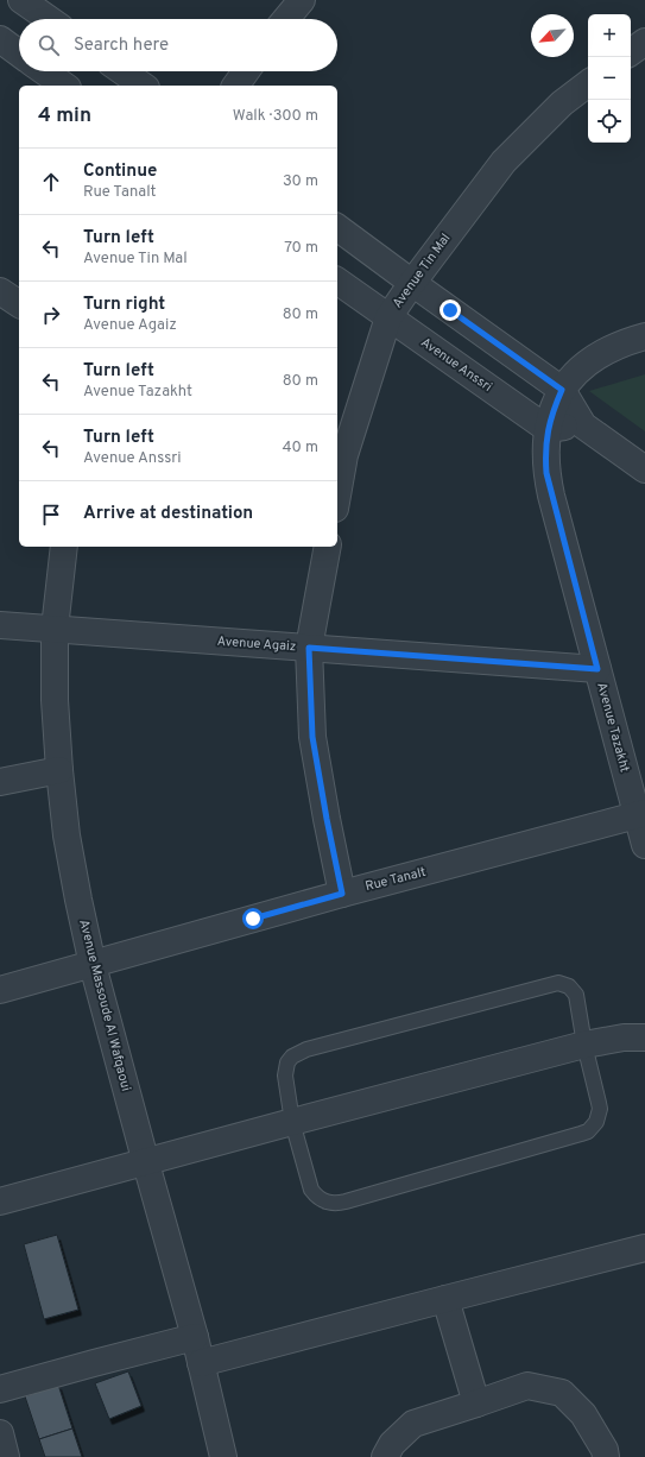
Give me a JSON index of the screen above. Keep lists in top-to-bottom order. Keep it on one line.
{"streets":{"street":["Avenue Tin Mal","Avenue Anssri","Avenue Agaiz","Avenue Tazakht","Rue Tanalt","Avenue Massoude Al Wafqaoui"]},"crossings":[["Avenue Tin Mal","Avenue Anssri"],["Avenue Anssri","Avenue Tazakht"],["Avenue Agaiz","Avenue Tazakht"],["Avenue Agaiz","Avenue Massoude Al Wafqaoui"],["Avenue Tazakht","Rue Tanalt"],["Rue Tanalt","Avenue Massoude Al Wafqaoui"]],"north":"bottom left","page":{"map_buttons":["+","−"],"search":"Search here","heading":["4 min","Walk · 300 m"],"list":[["Continue","Rue Tanalt","30 m"],["Turn left","Avenue Tin Mal","70 m"],["Turn right","Avenue Agaiz","80 m"],["Turn left","Avenue Tazakht","80 m"],["Turn left","Avenue Anssri","40 m"],"Arrive at destination"]}}
